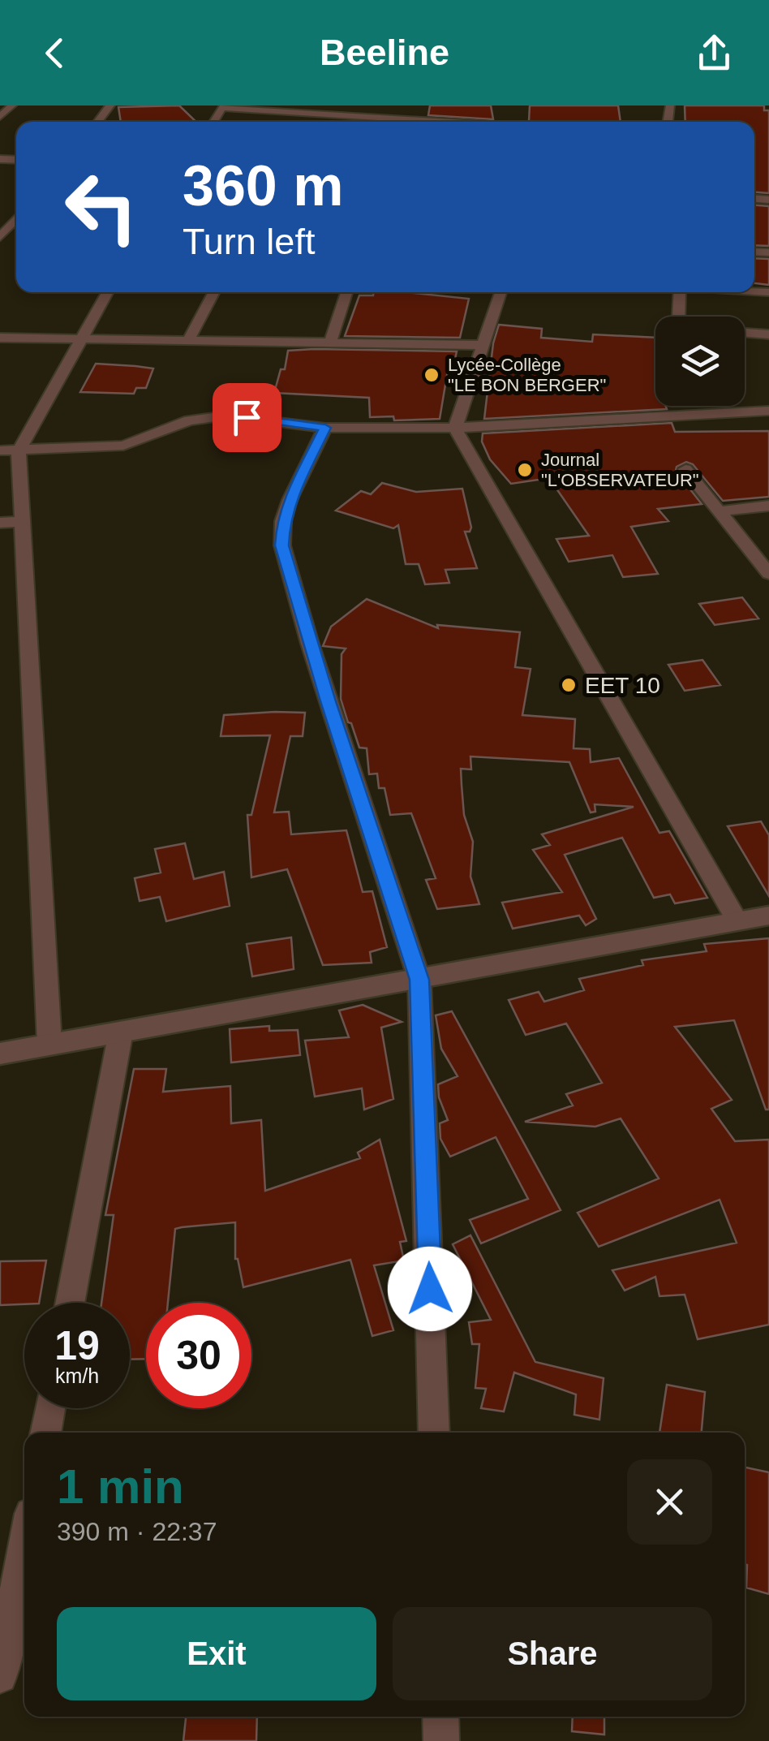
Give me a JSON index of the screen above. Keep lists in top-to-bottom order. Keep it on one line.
{"places":["Lycée-Collège \"LE BON BERGER\"","Journal \"L'OBSERVATEUR\"","EET 10"],"page":{"header":"Beeline","turn":["360 m","Turn left"],"speed":"19 km/h","limit":"30","heading":["1 min","390 m · 22:37"],"buttons":["Exit","Share"]}}
